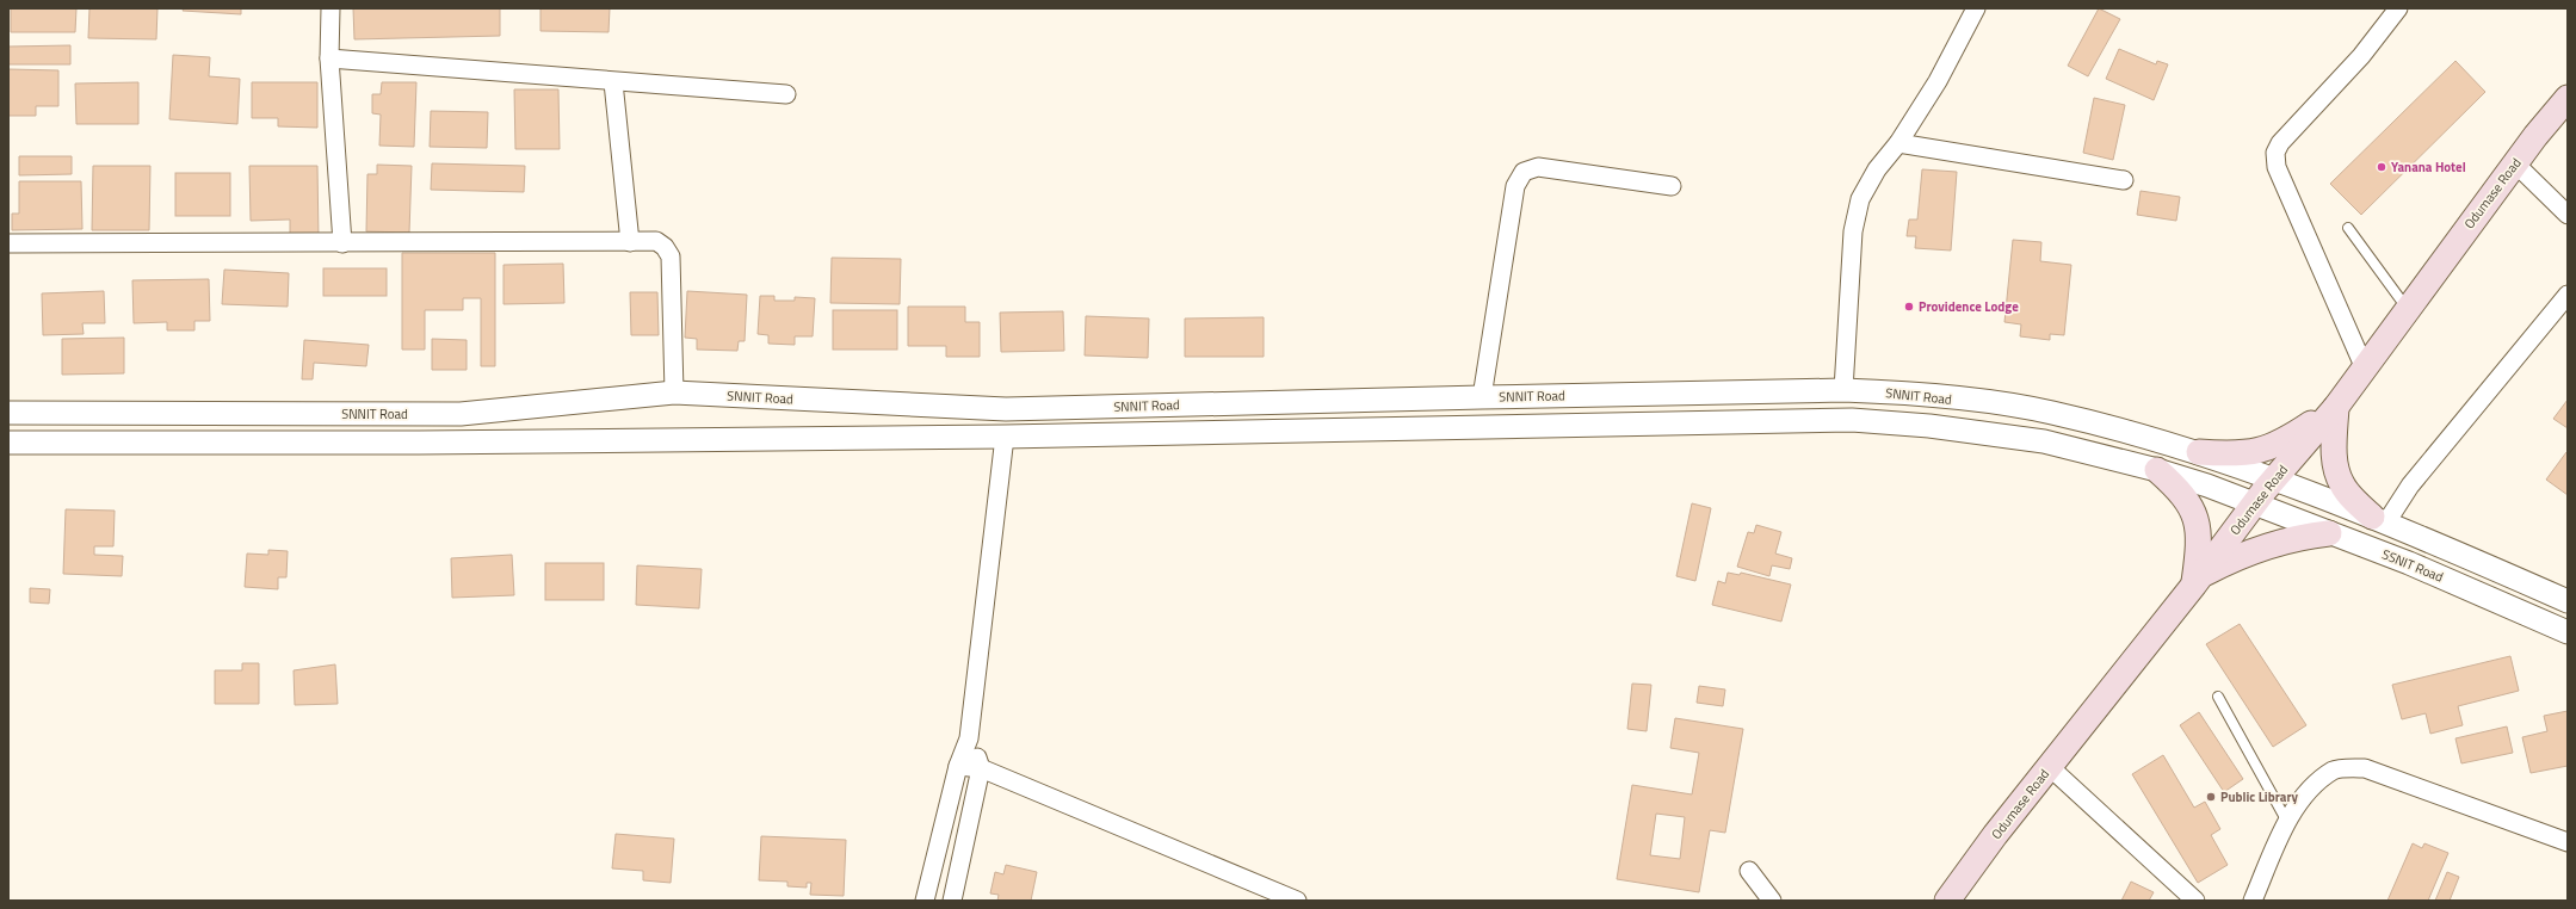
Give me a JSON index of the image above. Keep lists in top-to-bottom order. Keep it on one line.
{"streets":{"main road":["Odumase Road"],"street":["SNNIT Road","SSNIT Road"]},"crossings":[["Odumase Road","SNNIT Road"],["Odumase Road","SSNIT Road"],["SNNIT Road","SSNIT Road"]],"places":["Yanana Hotel","Providence Lodge","Public Library"]}
